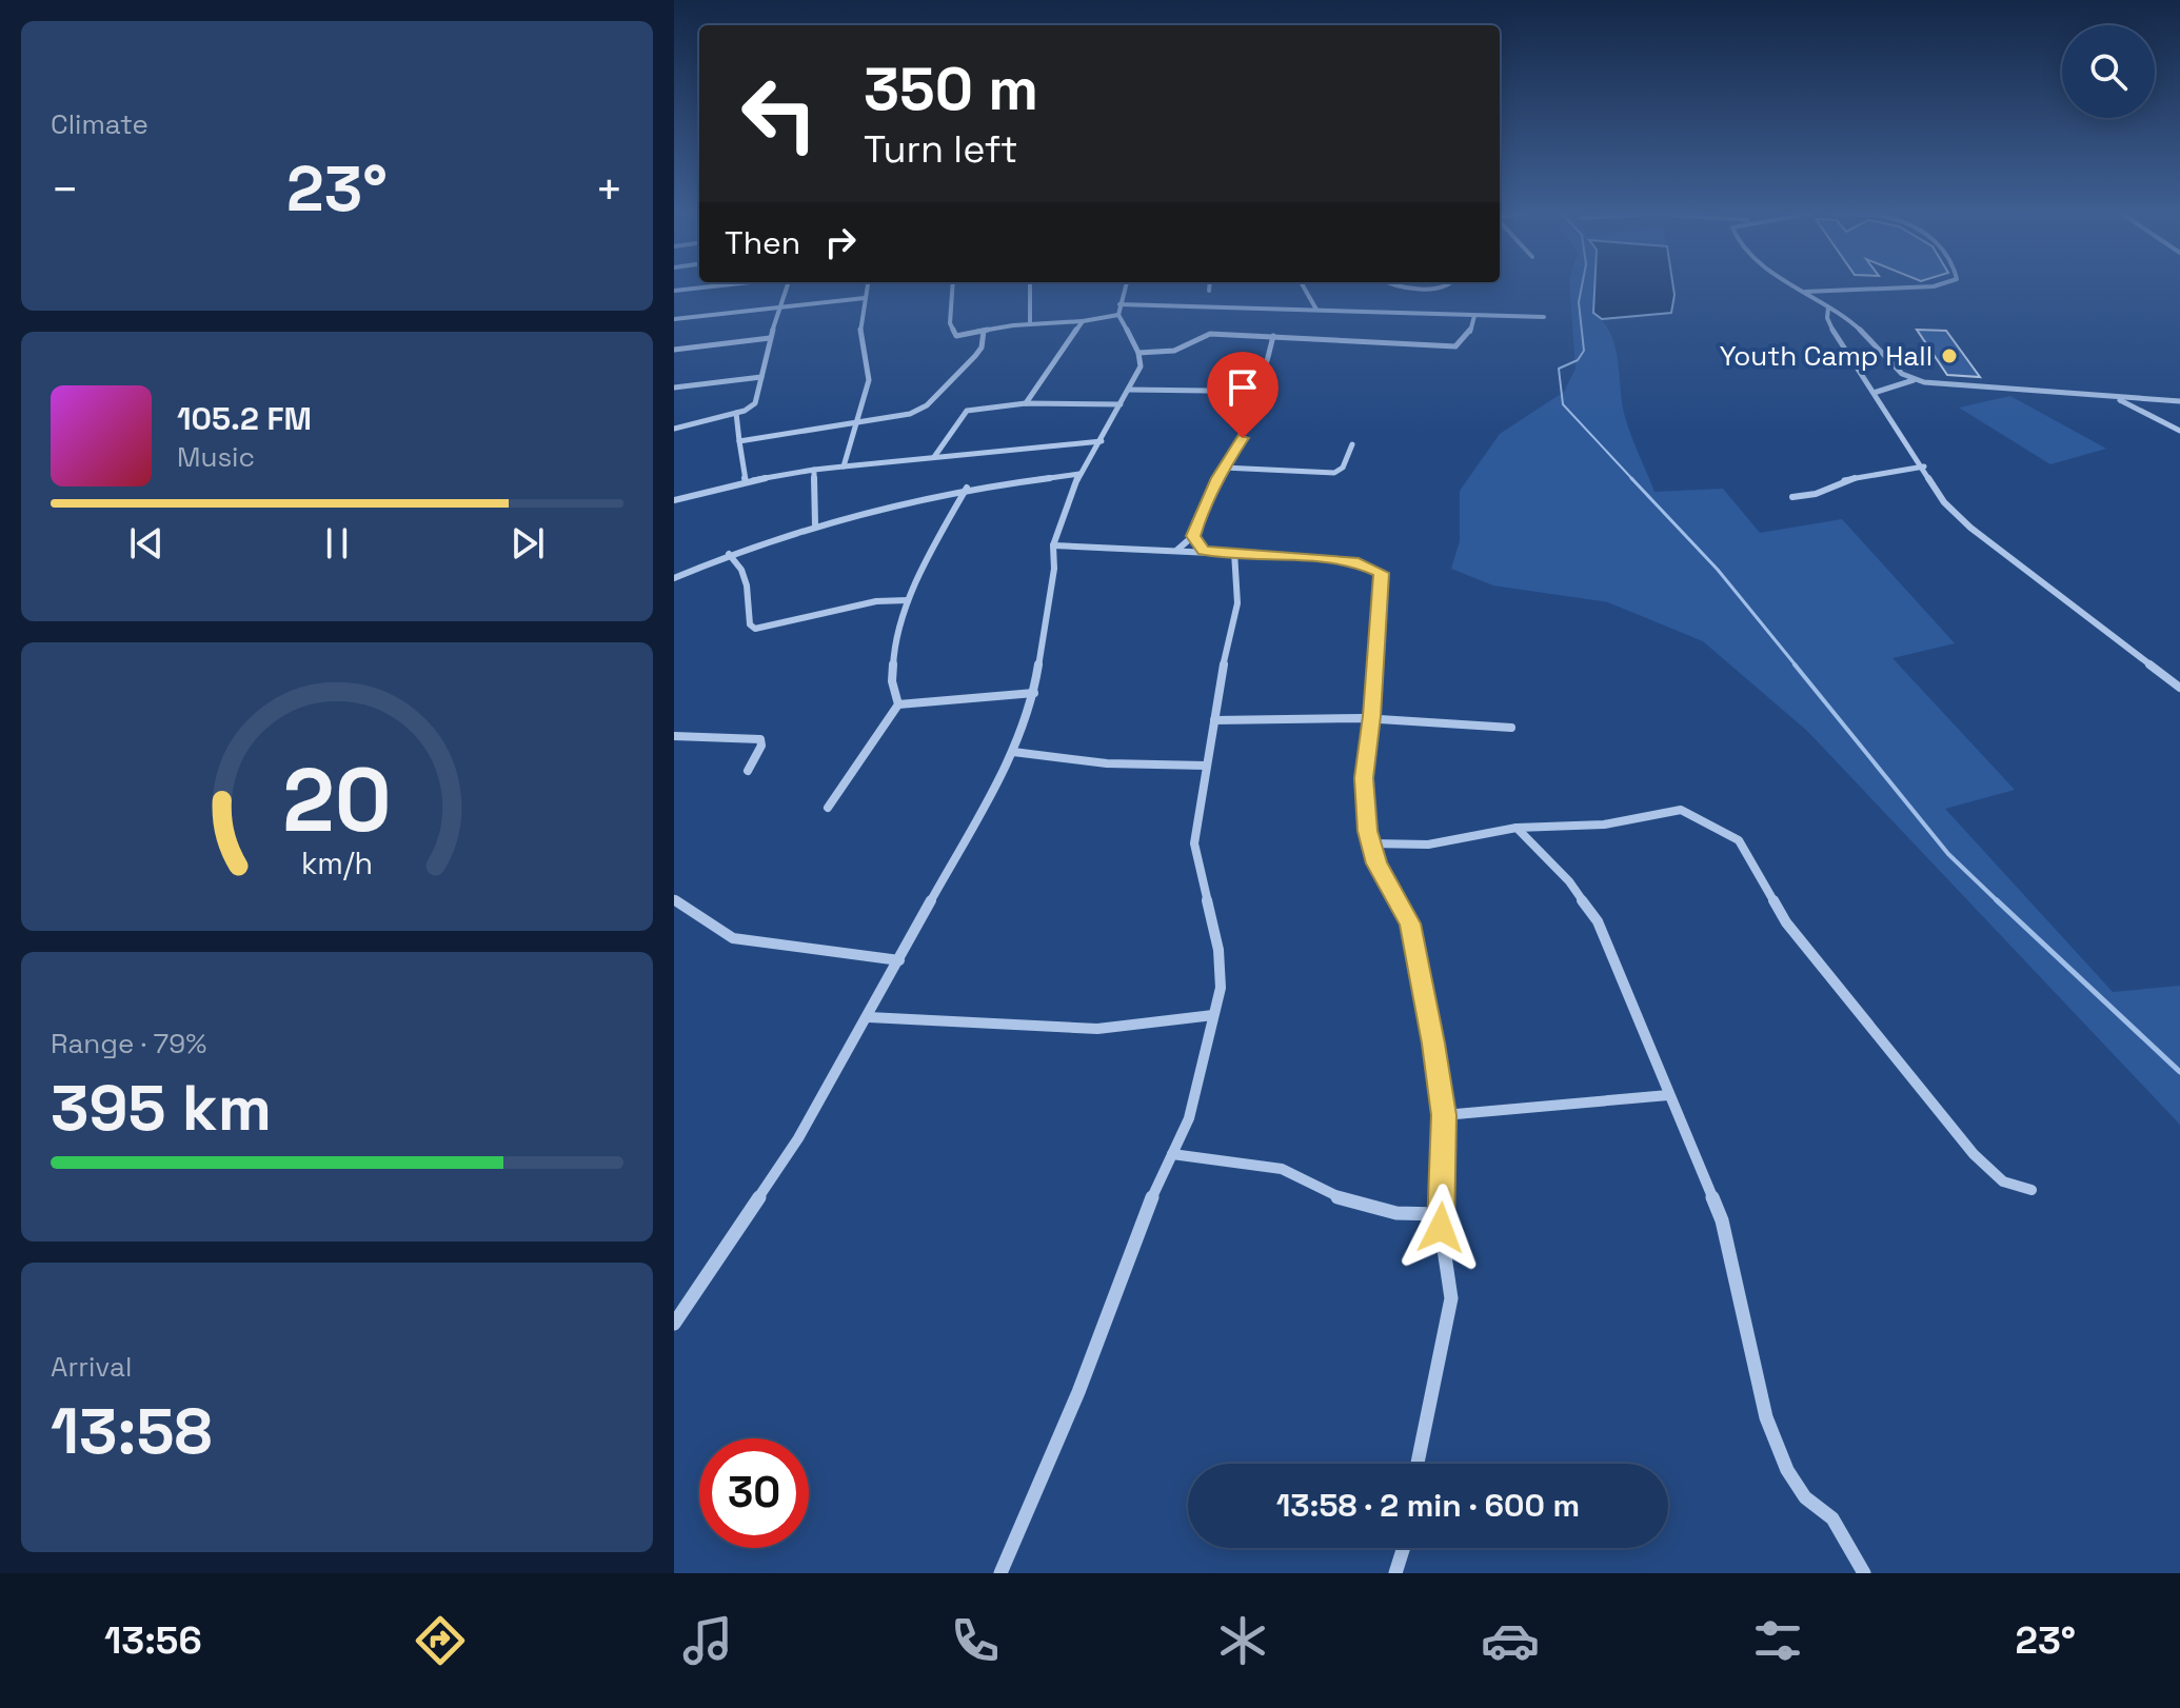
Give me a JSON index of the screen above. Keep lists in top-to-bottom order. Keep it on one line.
{"places":["Youth Camp Hall"],"page":{"tile":["Climate",["Range · 79%","395 km"],["Arrival","13:58"]],"turn":["350 m","Turn left"],"heat":["−","23°","+"],"then":"Then","song":["105.2 FM","Music"],"limit":"30","trip":"13:58 · 2 min · 600 m","tabs":["13:56","23°"],"gauge":["20","km/h"]}}
